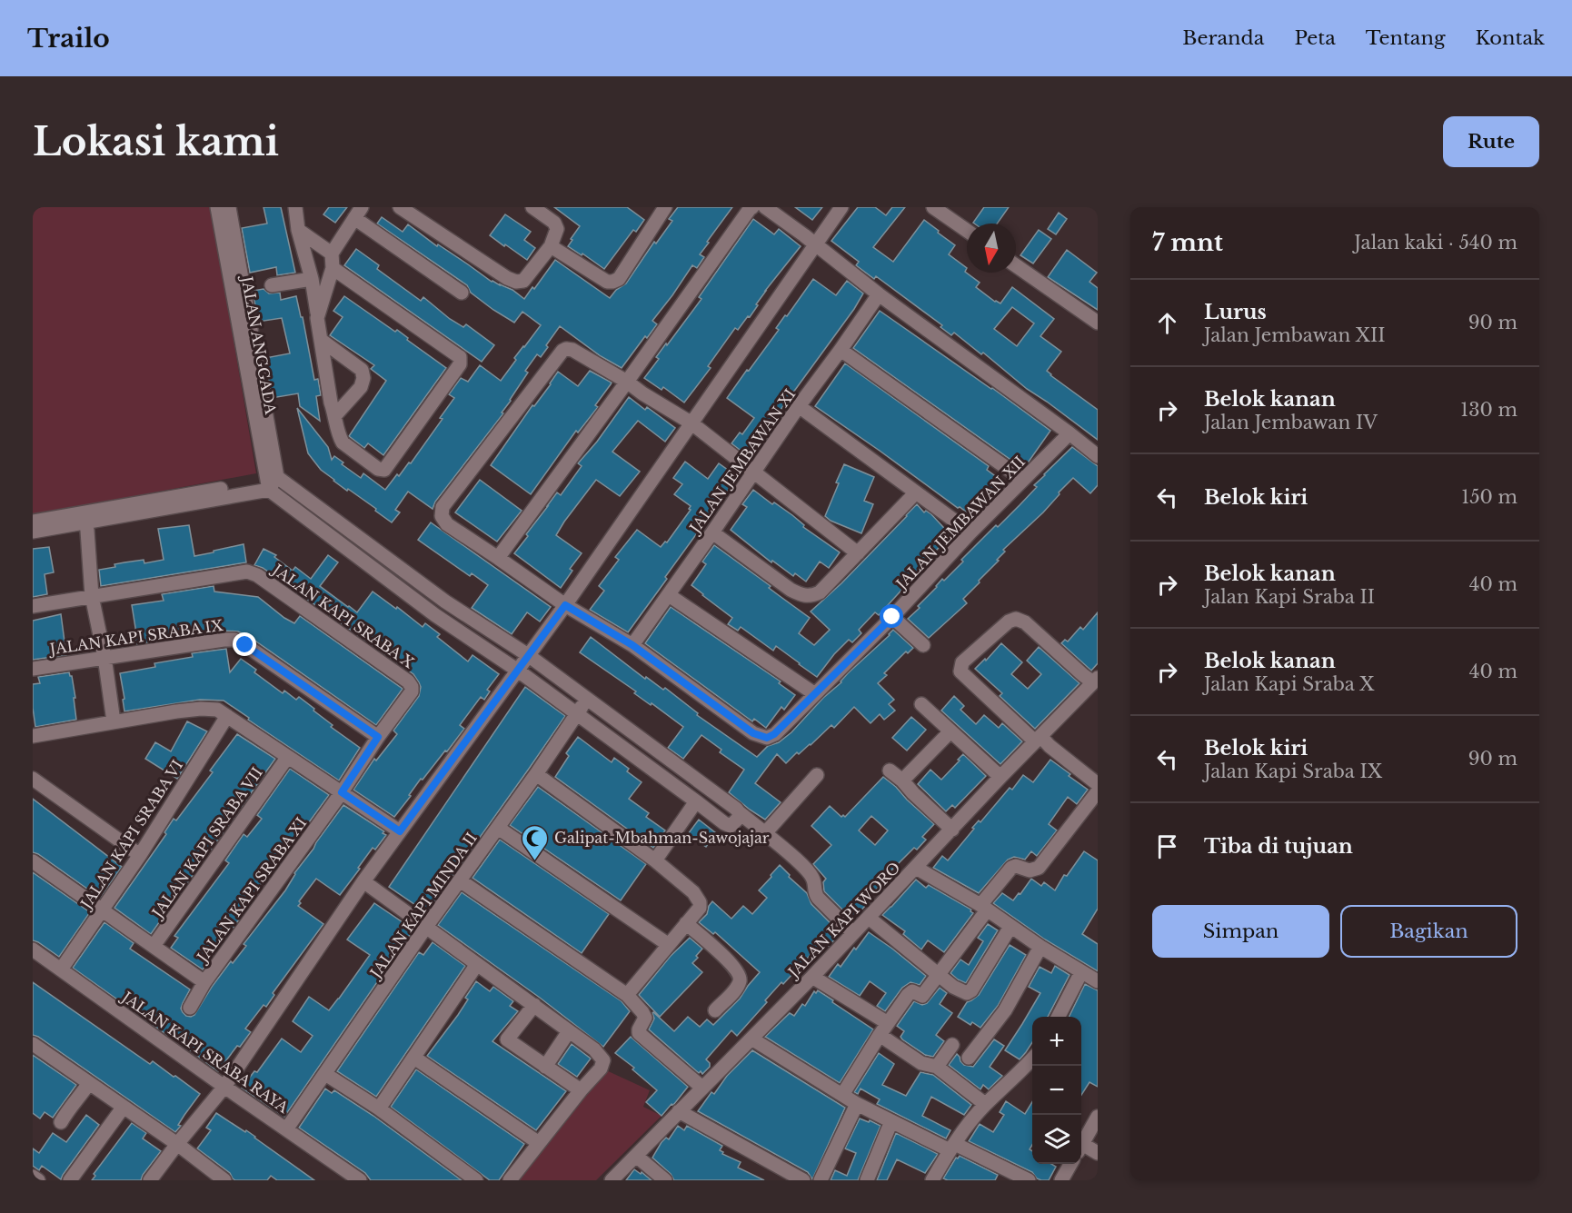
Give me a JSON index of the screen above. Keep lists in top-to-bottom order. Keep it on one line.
{"streets":{"street":["JALAN ANGGADA","JALAN JEMBAWAN XI","JALAN JEMBAWAN XII","JALAN KAPI SRABA X","JALAN KAPI SRABA IX","JALAN KAPI SRABA VI","JALAN KAPI SRABA VII","JALAN KAPI SRABA XI","JALAN KAPI MINDA II","JALAN KAPI WORO","JALAN KAPI SRABA RAYA"]},"crossings":[["JALAN JEMBAWAN XI","JALAN JEMBAWAN XII"],["JALAN KAPI SRABA X","JALAN KAPI SRABA IX"],["JALAN KAPI SRABA X","JALAN KAPI SRABA XI"],["JALAN KAPI SRABA VI","JALAN KAPI SRABA RAYA"],["JALAN KAPI MINDA II","JALAN KAPI SRABA RAYA"]],"places":{"mosque":["Galipat-Mbahman-Sawojajar"]},"north":"bottom","page":{"header":"Trailo","nav":["Beranda","Peta","Tentang","Kontak"],"buttons":["Rute",["Simpan","Bagikan"]],"title":"Lokasi kami","heading":["7 mnt","Jalan kaki · 540 m"],"list":[["Lurus","Jalan Jembawan XII","90 m"],["Belok kanan","Jalan Jembawan IV","130 m"],["Belok kiri","150 m"],["Belok kanan","Jalan Kapi Sraba II","40 m"],["Belok kanan","Jalan Kapi Sraba X","40 m"],["Belok kiri","Jalan Kapi Sraba IX","90 m"],"Tiba di tujuan"],"map_buttons":["+","−"]}}
